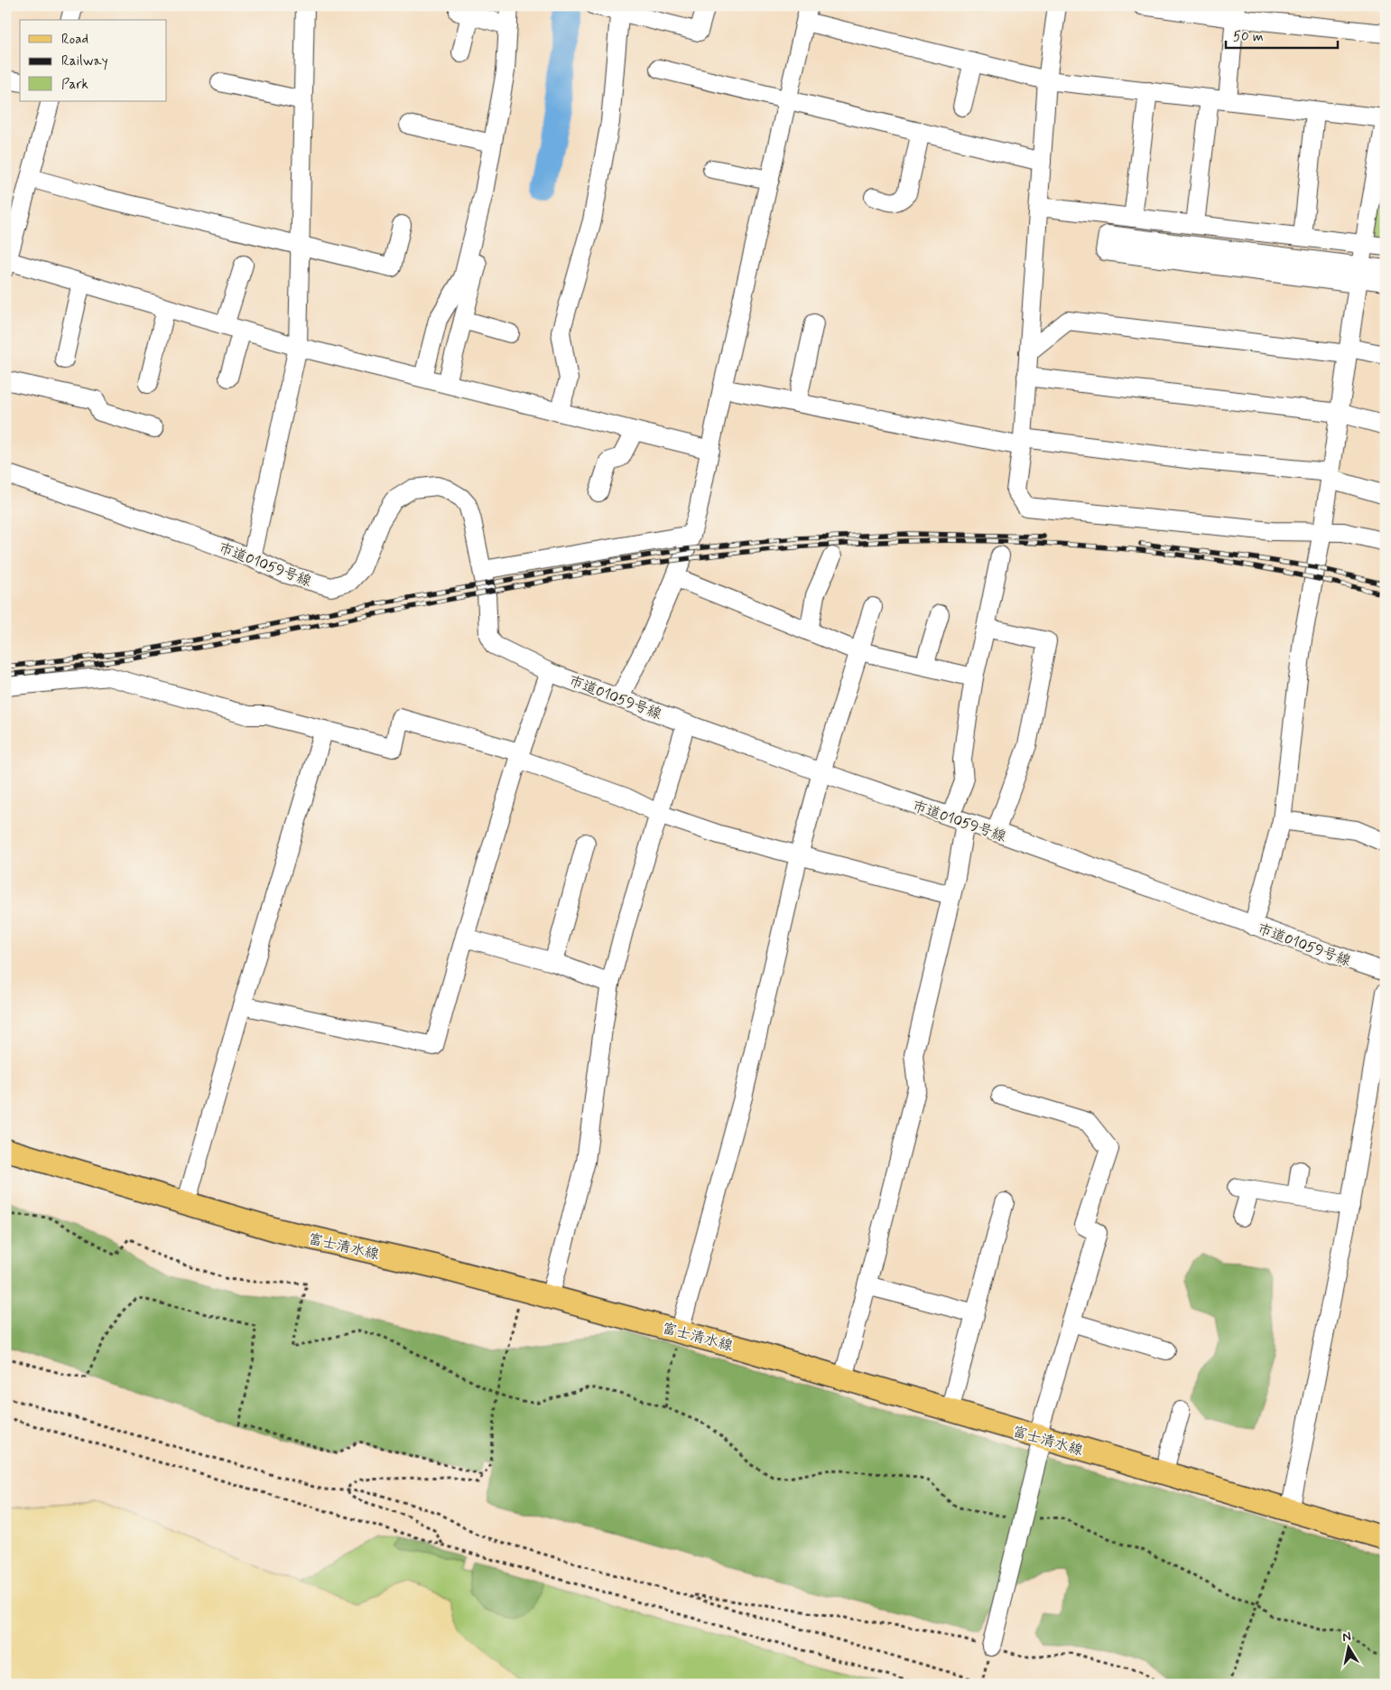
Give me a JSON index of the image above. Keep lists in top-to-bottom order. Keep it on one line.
{"streets":{"main road":["富士清水線"],"street":["市道01059号線"]},"legend":["Road","Railway","Park"],"scale_bar":"50 m","north":"top"}
